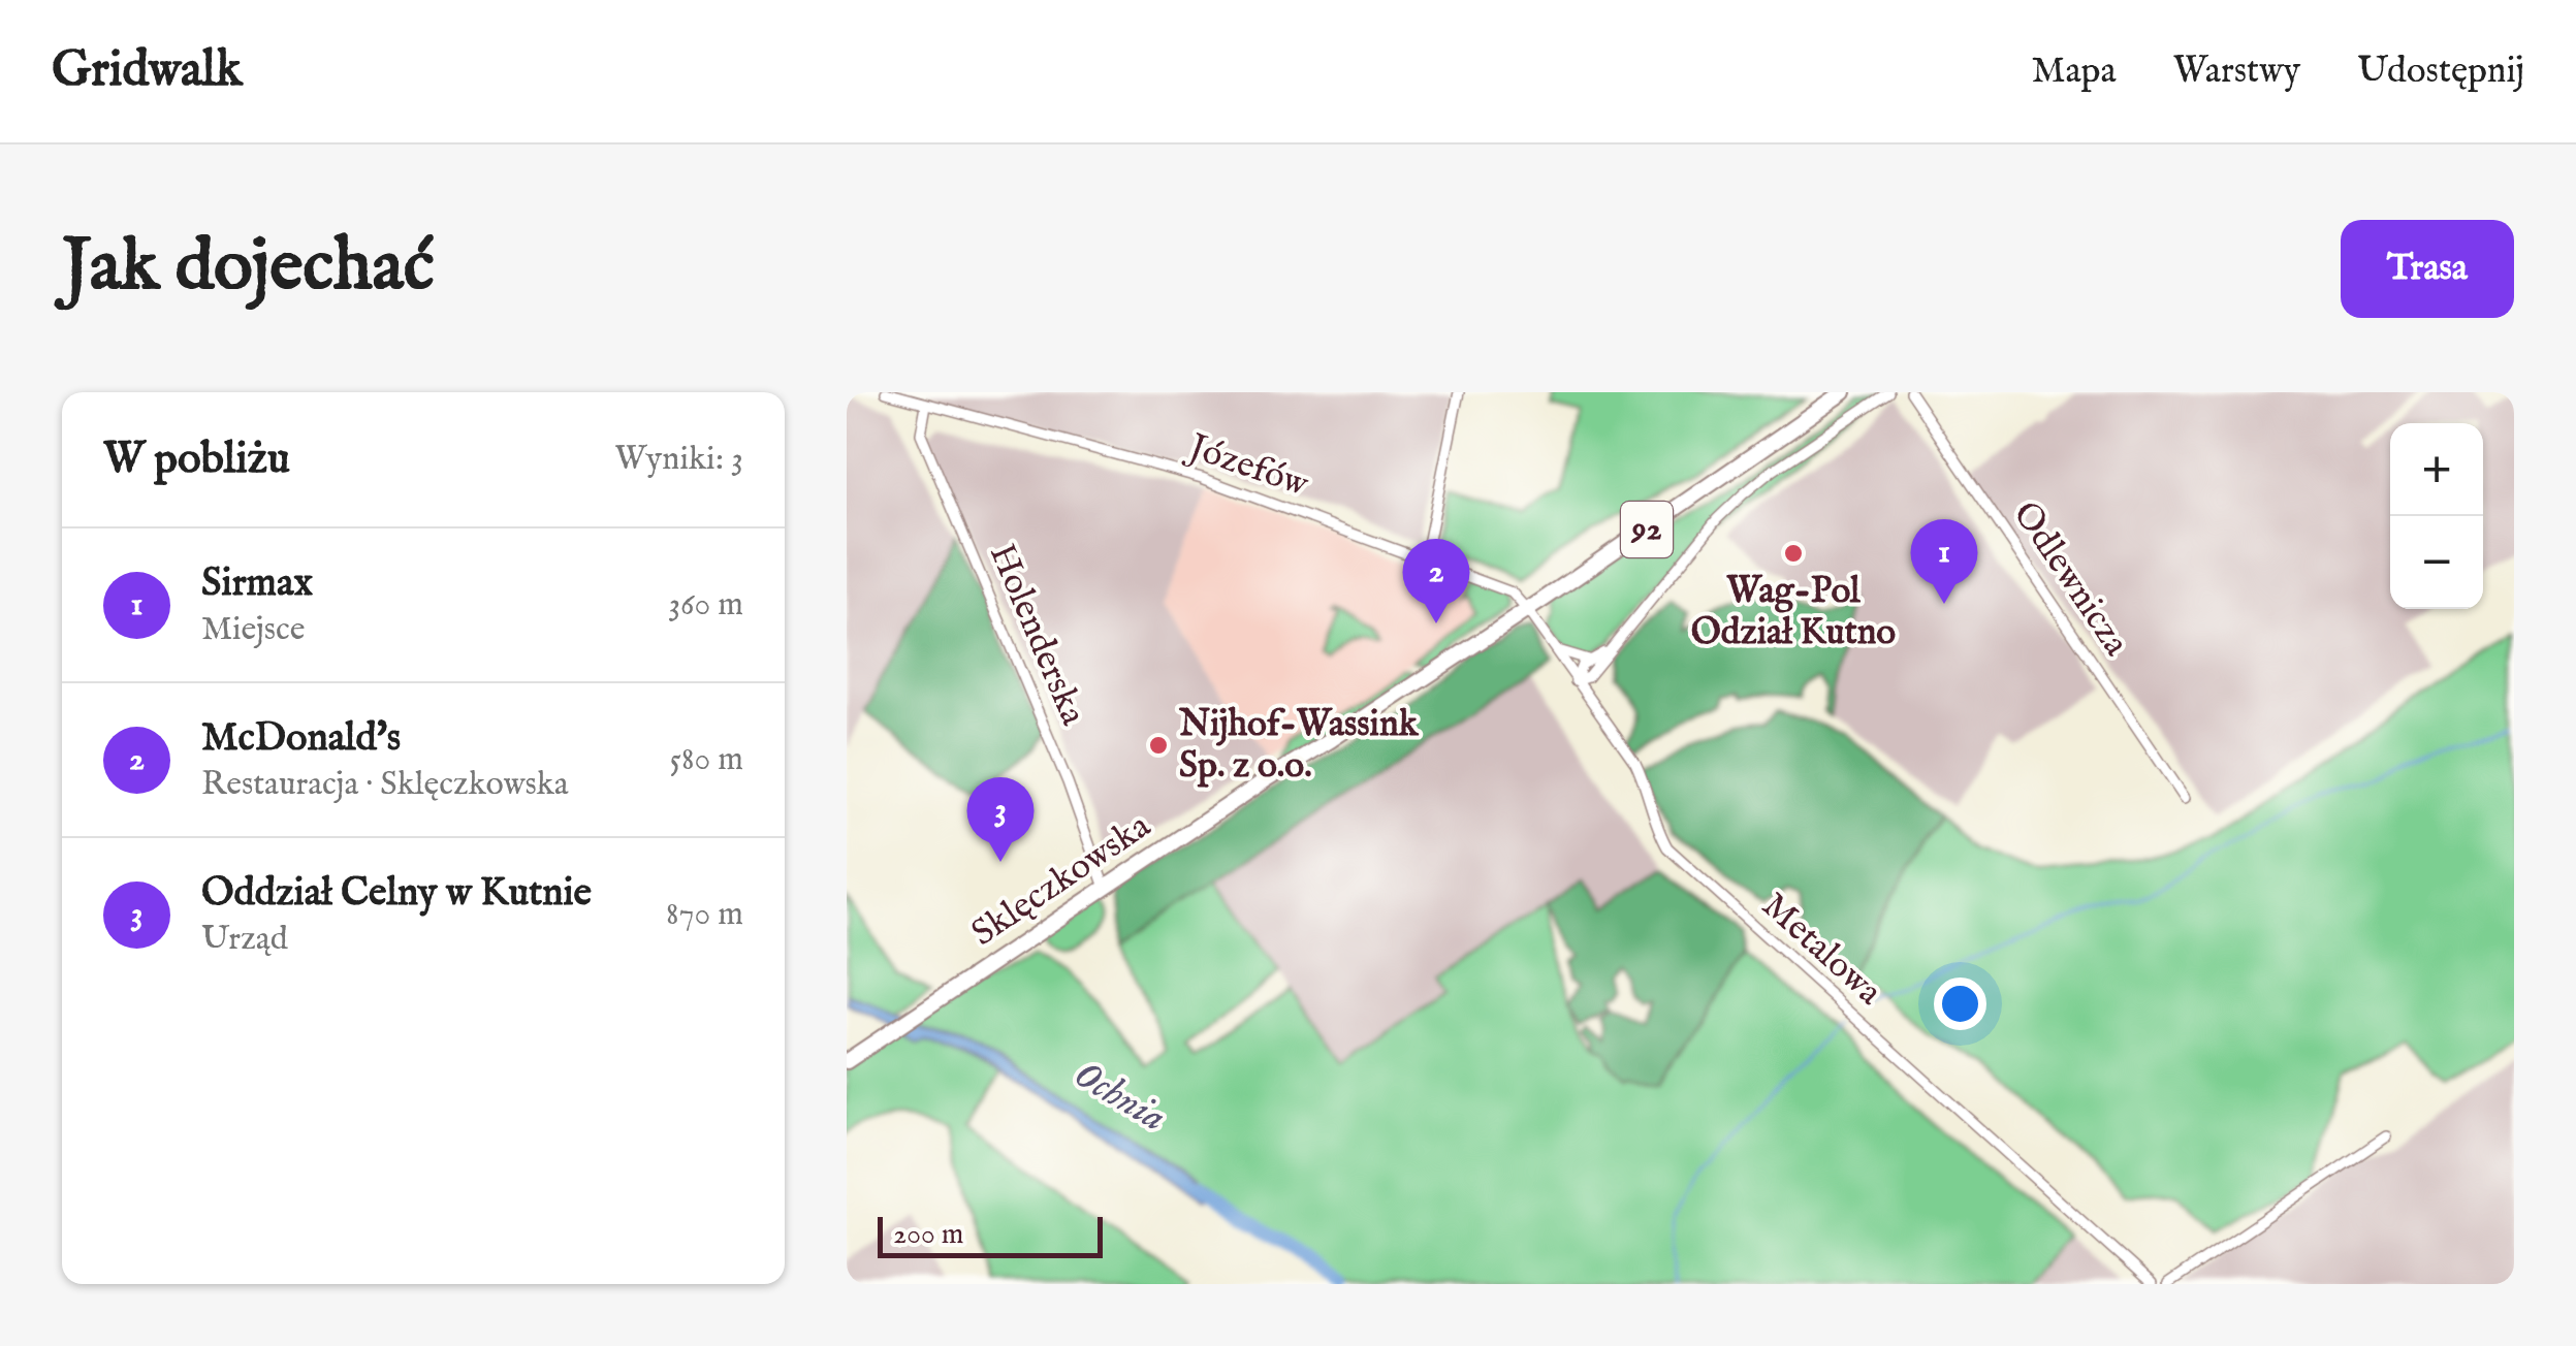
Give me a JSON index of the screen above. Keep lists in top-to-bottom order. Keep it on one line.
{"streets":{"main road":["92","Sklęczkowska"],"street":["Józefów","Odlewnicza","Holenderska","Metalowa"]},"crossings":[["Józefów","Holenderska"],["Józefów","Sklęczkowska"],["Józefów","Metalowa"],["Holenderska","Sklęczkowska"],["Sklęczkowska","Metalowa"]],"water":["Ochnia"],"places":["Wag-Pol Odział Kutno","Nijhof-Wassink Sp. z o.o."],"scale_bar":"200 m","page":{"header":"Gridwalk","nav":["Mapa","Warstwy","Udostępnij"],"buttons":"Trasa","title":"Jak dojechać","heading":["W pobliżu","Wyniki: 3"],"map_buttons":["+","−"],"pins":["1","2","3"],"list":[{"mark":"1","name":"Sirmax","note":"Miejsce","value":"360 m"},{"mark":"2","name":"McDonald's","note":"Restauracja · Sklęczkowska","value":"580 m"},{"mark":"3","name":"Oddział Celny w Kutnie","note":"Urząd","value":"870 m"}],"scale":"200 m"}}
